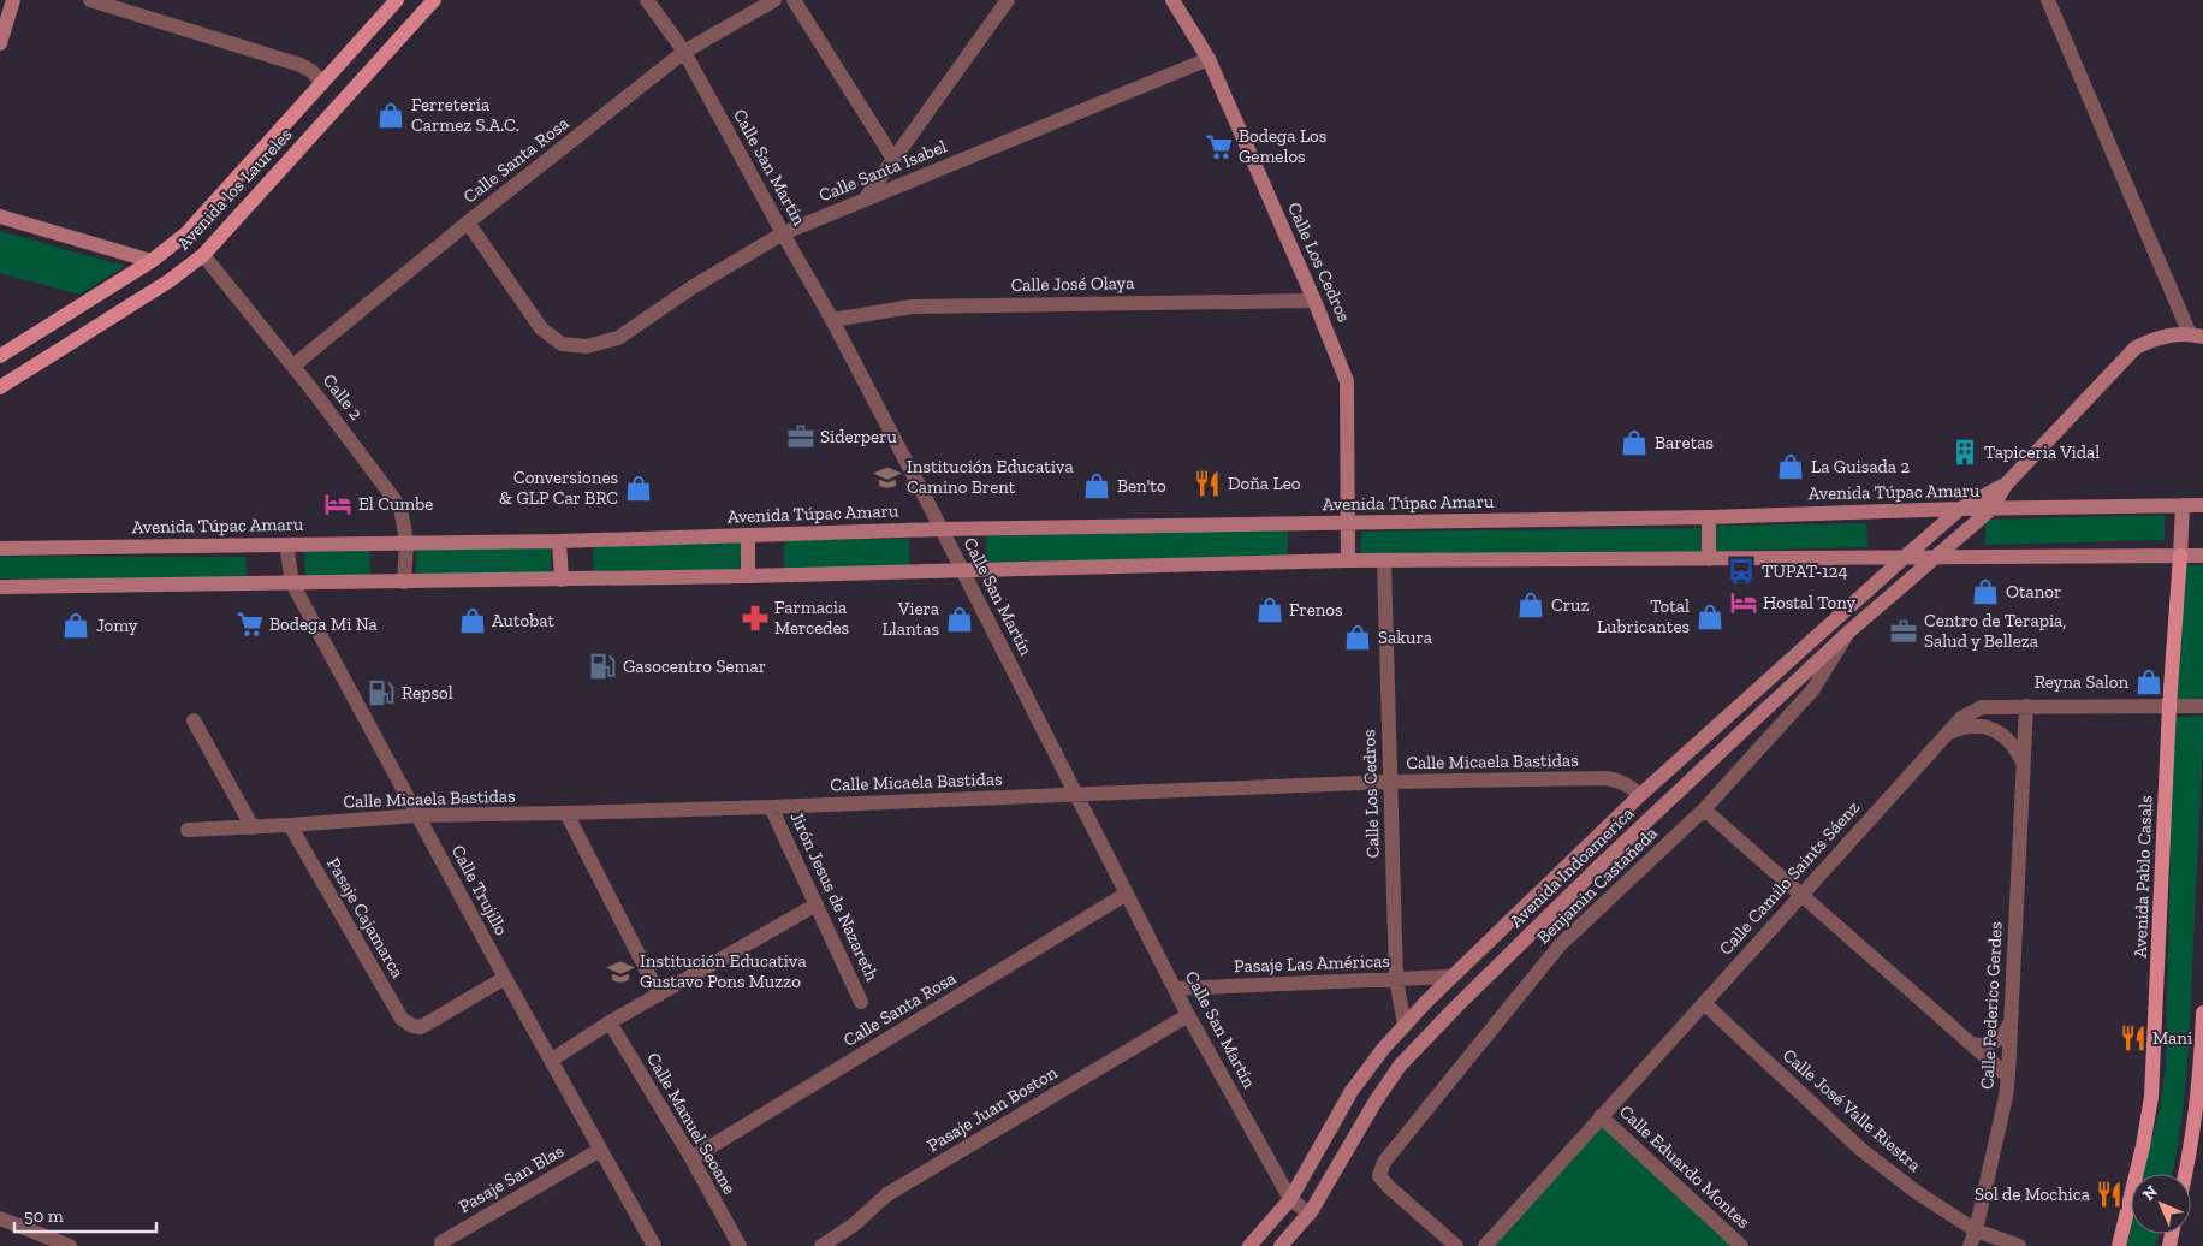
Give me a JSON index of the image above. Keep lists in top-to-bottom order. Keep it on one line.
{"streets":{"main road":["Avenida los Laureles","Calle Los Cedros","Avenida Túpac Amaru","Avenida Indoamerica","Avenida Pablo Casals"],"street":["Calle Santa Rosa","Calle San Martín","Calle Santa Isabel","Calle José Olaya","Calle 2","Calle Micaela Bastidas","Calle Camilo Saints Sáenz","Benjamin Castañeda","Calle Trujillo","Jirón Jesus de Nazareth","Pasaje Cajamarca","Pasaje Las Américas","Calle Federico Gerdes","Pasaje Juan Boston","Calle José Valle Riestra","Calle Manuel Seoane","Calle Eduardo Montes","Pasaje San Blas"]},"crossings":[["Calle Santa Rosa","Calle San Martín"],["Calle Santa Rosa","Calle Santa Isabel"],["Calle Santa Rosa","Calle 2"],["Calle Santa Rosa","Calle Manuel Seoane"],["Calle San Martín","Calle Santa Isabel"],["Calle San Martín","Calle José Olaya"],["Calle San Martín","Avenida Túpac Amaru"],["Calle San Martín","Calle Micaela Bastidas"],["Calle San Martín","Avenida Indoamerica"],["Calle San Martín","Pasaje Las Américas"],["Calle San Martín","Pasaje Juan Boston"],["Calle Santa Isabel","Calle Los Cedros"],["Avenida los Laureles","Calle 2"],["Calle Los Cedros","Calle José Olaya"],["Calle Los Cedros","Avenida Túpac Amaru"],["Calle Los Cedros","Calle Micaela Bastidas"],["Calle Los Cedros","Avenida Indoamerica"],["Calle Los Cedros","Pasaje Las Américas"],["Calle 2","Avenida Túpac Amaru"],["Avenida Túpac Amaru","Avenida Indoamerica"],["Avenida Túpac Amaru","Avenida Pablo Casals"],["Avenida Túpac Amaru","Calle Trujillo"],["Calle Micaela Bastidas","Avenida Indoamerica"],["Calle Micaela Bastidas","Calle Trujillo"],["Calle Micaela Bastidas","Jirón Jesus de Nazareth"],["Calle Micaela Bastidas","Pasaje Cajamarca"],["Avenida Indoamerica","Benjamin Castañeda"],["Avenida Indoamerica","Pasaje Las Américas"],["Avenida Pablo Casals","Calle Camilo Saints Sáenz"],["Calle Camilo Saints Sáenz","Calle Federico Gerdes"],["Calle Camilo Saints Sáenz","Calle José Valle Riestra"],["Calle Camilo Saints Sáenz","Calle Eduardo Montes"],["Calle Trujillo","Pasaje Cajamarca"],["Calle Trujillo","Pasaje San Blas"],["Calle Federico Gerdes","Calle José Valle Riestra"]],"places":{"shop":["Ferretería Carmez S.A.C.","Baretas","La Guisada 2","Ben'to","Conversiones & GLP Car BRC","Otanor","Cruz","Frenos","Total Lubricantes","Viera Llantas","Autobat","Jomy","Sakura","Reyna Salon"],"supermarket":["Bodega Los Gemelos","Bodega Mi Na"],"office":["Siderperu","Centro de Terapia, Salud y Belleza"],"building":["Tapiceria Vidal"],"school or university":["Institución Educativa Camino Brent","Institución Educativa Gustavo Pons Muzzo"],"restaurant":["Doña Leo","Mani","Sol de Mochica"],"hotel":["El Cumbe","Hostal Tony"],"bus stop":["TUPAT-124"],"pharmacy":["Farmacia Mercedes"],"fuel station":["Gasocentro Semar","Repsol"]},"scale_bar":"50 m","north":"top left"}
